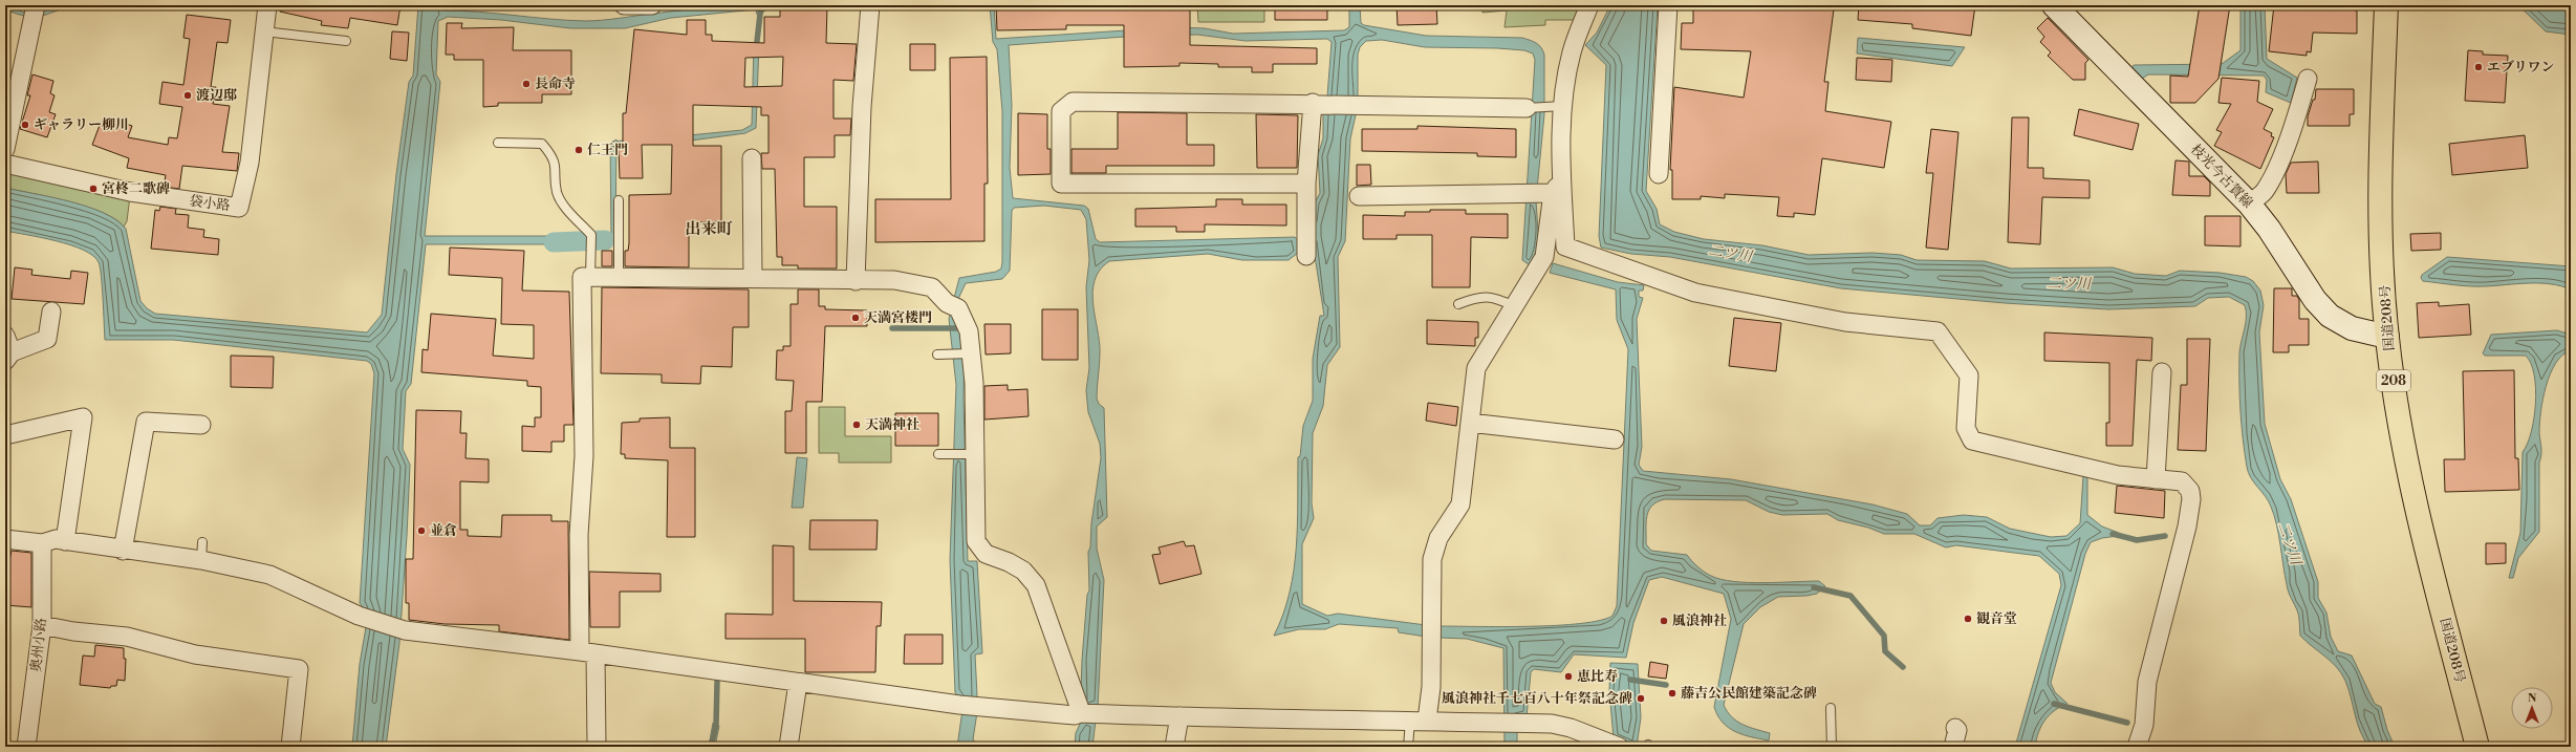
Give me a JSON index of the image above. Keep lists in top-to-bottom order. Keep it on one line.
{"streets":{"highway":["国道208号","208"],"main road":["枝光今古賀線"],"street":["袋小路","奥州小路"]},"crossings":[["枝光今古賀線","国道208号"]],"districts":["出来町"],"water":["二ツ川"],"places":["エブリワン","長命寺","渡辺邸","ギャラリー柳川","仁王門","宮柊二歌碑","天満宮楼門","天満神社","並倉","観音堂","風浪神社","恵比寿","藤吉公民館建築記念碑","風浪神社千七百八十年祭記念碑"],"north":"top"}
